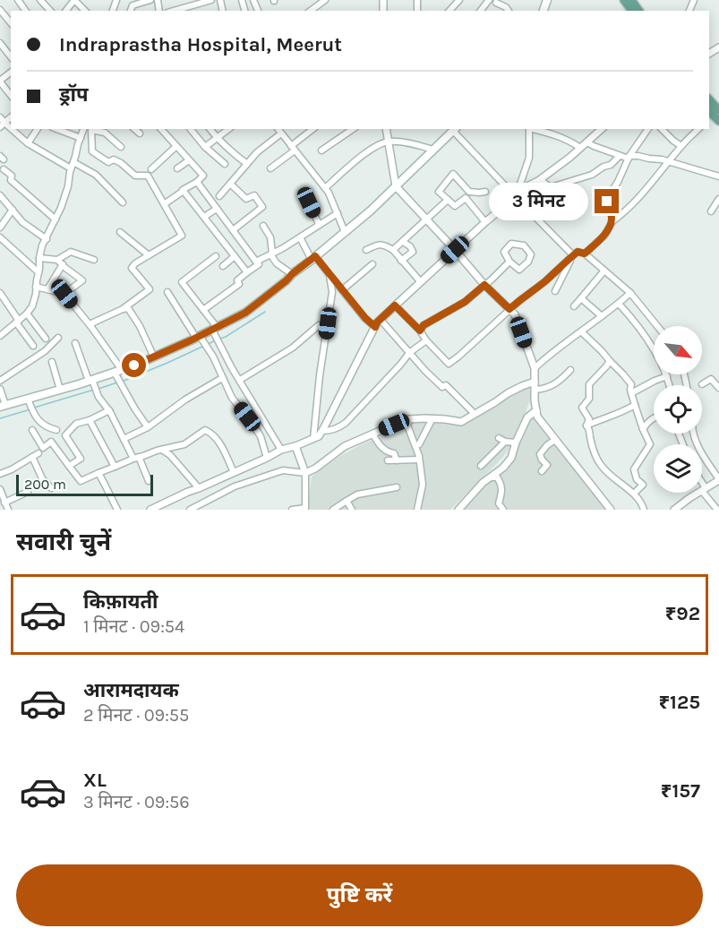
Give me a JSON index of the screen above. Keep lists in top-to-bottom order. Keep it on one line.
{"scale_bar":"200 m","north":"bottom right","page":{"banner":["Indraprastha Hospital, Meerut","ड्रॉप"],"bubble":"3 मिनट","scale":"200 m","heading":"सवारी चुनें","list":[{"name":"किफ़ायती","note":"1 मिनट · 09:54","value":"₹92"},{"name":"आरामदायक","note":"2 मिनट · 09:55","value":"₹125"},{"name":"XL","note":"3 मिनट · 09:56","value":"₹157"}],"buttons":"पुष्टि करें"}}
